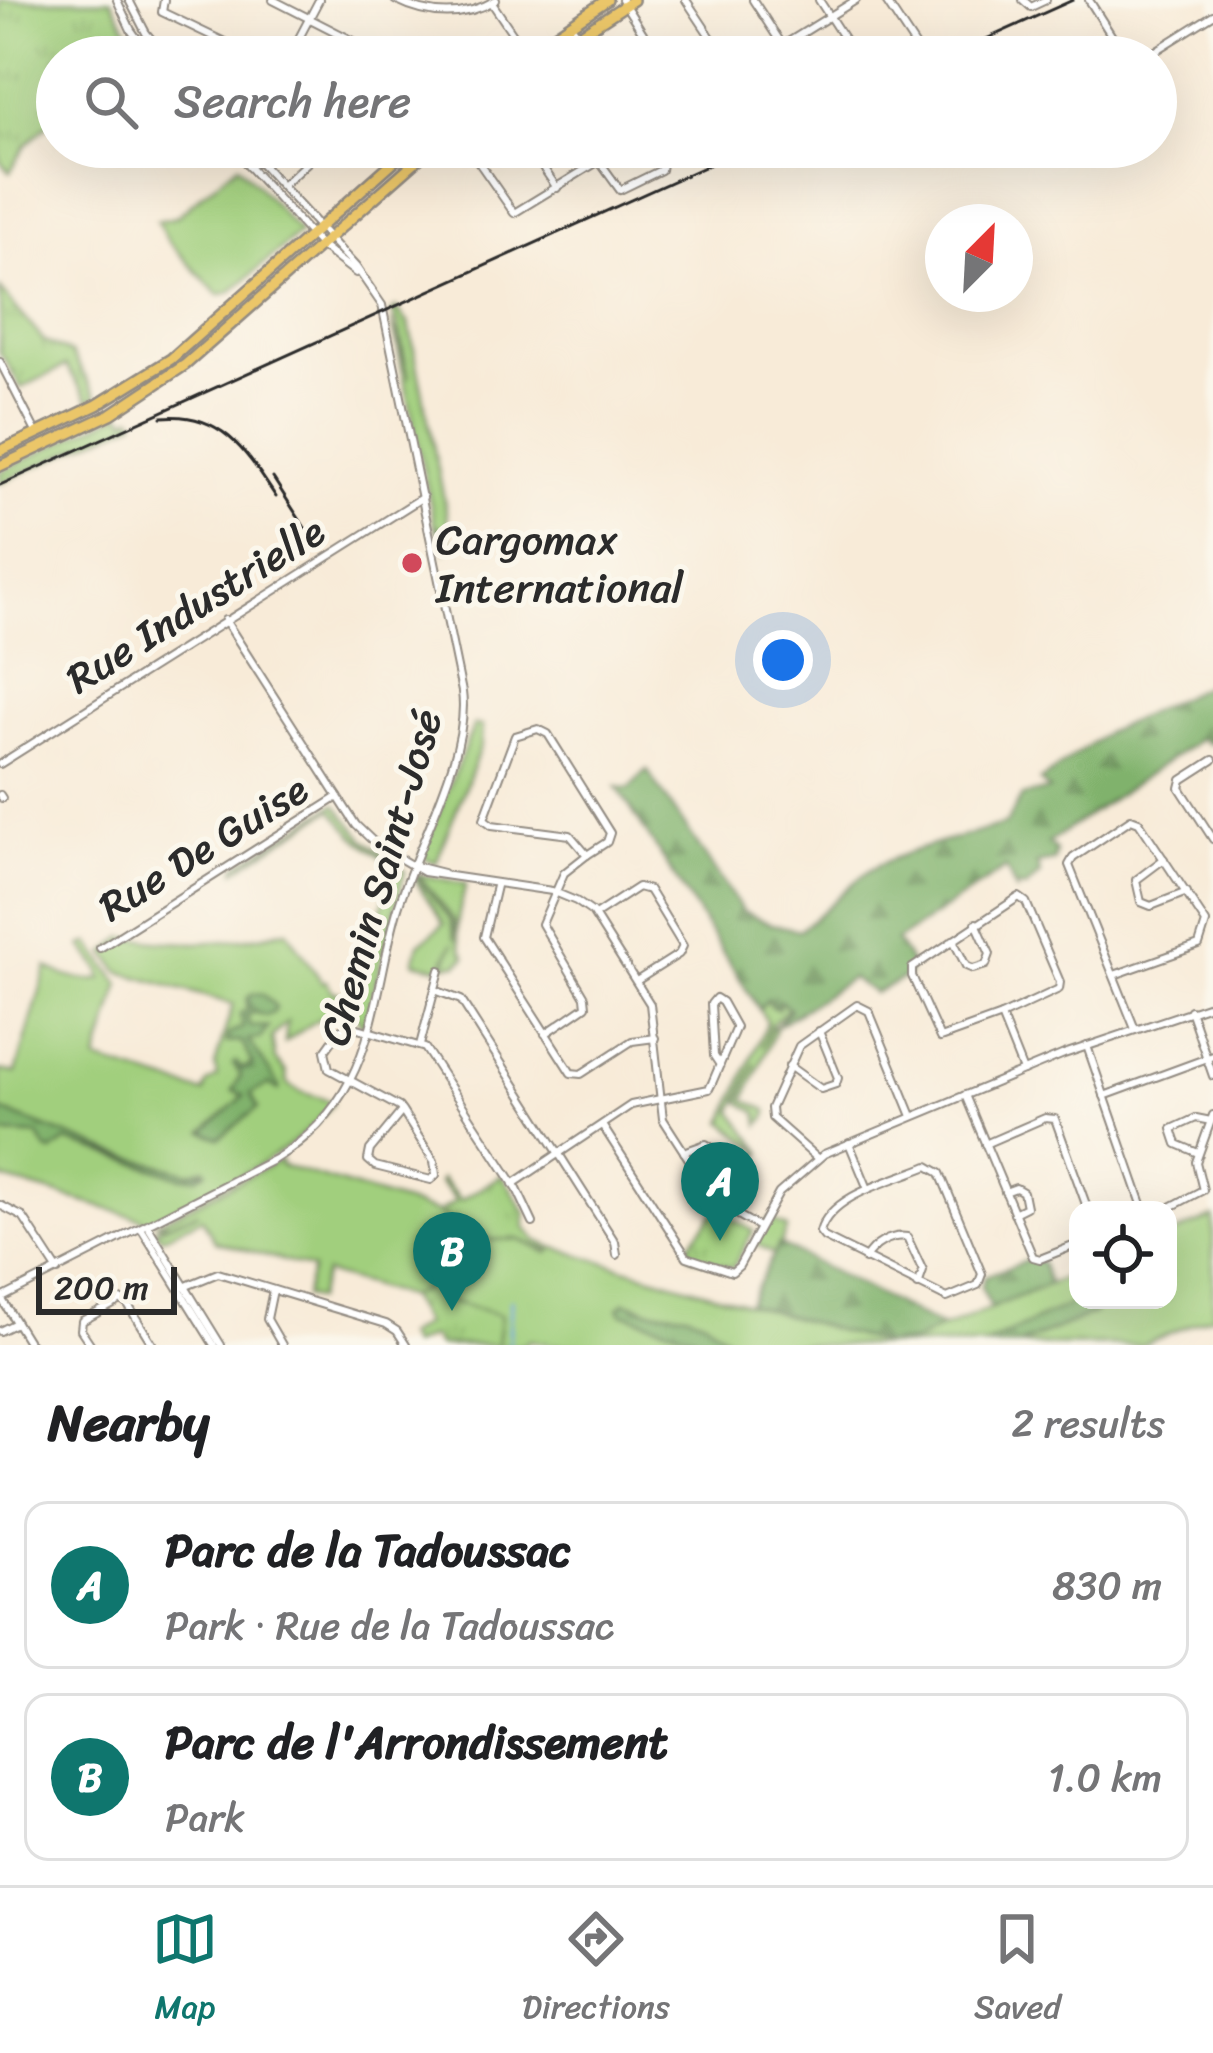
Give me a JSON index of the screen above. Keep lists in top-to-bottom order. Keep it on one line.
{"streets":{"street":["Rue Industrielle","Rue De Guise","Chemin Saint-José"]},"crossings":[["Rue Industrielle","Chemin Saint-José"]],"places":["Cargomax International"],"scale_bar":"200 m","north":"top right","page":{"search":"Search here","pins":["A","B"],"scale":"200 m","heading":["Nearby","2 results"],"list":[{"mark":"A","name":"Parc de la Tadoussac","note":"Park · Rue de la Tadoussac","value":"830 m"},{"mark":"B","name":"Parc de l'Arrondissement","note":"Park","value":"1.0 km"}],"nav":["Map","Directions","Saved"]}}
